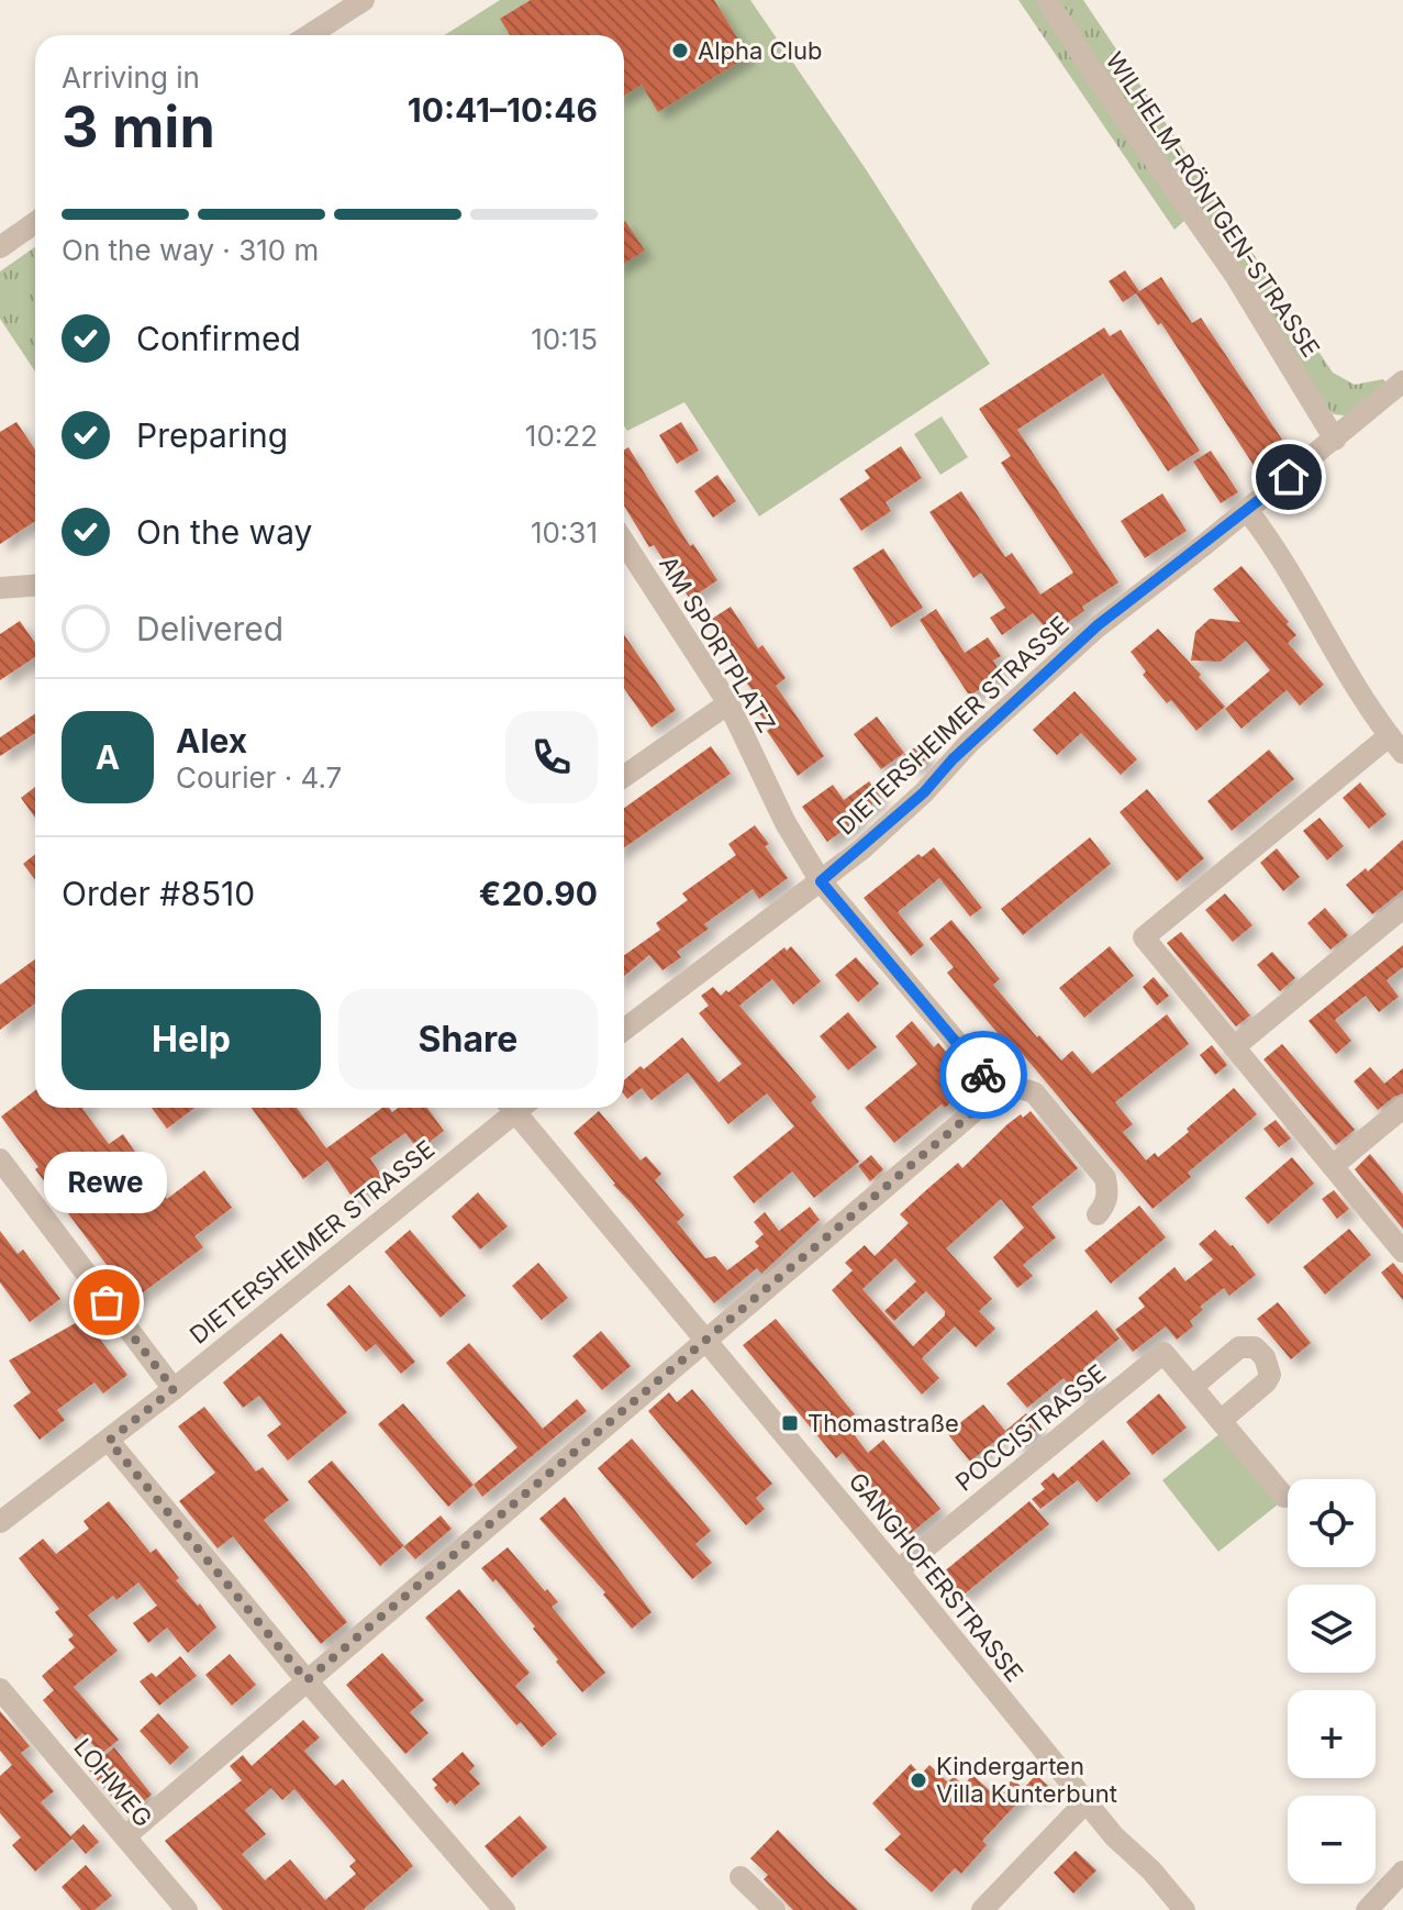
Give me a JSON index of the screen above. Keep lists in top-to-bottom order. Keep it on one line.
{"streets":{"street":["WILHELM-RÖNTGEN-STRASSE","AM SPORTPLATZ","DIETERSHEIMER STRASSE","POCCISTRASSE","GANGHOFERSTRASSE","LOHWEG"]},"crossings":[["WILHELM-RÖNTGEN-STRASSE","DIETERSHEIMER STRASSE"],["AM SPORTPLATZ","DIETERSHEIMER STRASSE"],["POCCISTRASSE","GANGHOFERSTRASSE"]],"places":{"other":["Alpha Club","Rewe","Kindergarten Villa Kunterbunt"],"transit":["Thomastraße"]},"page":{"heading":["3 min","Arriving in","10:41–10:46"],"panel":["Alex","Courier · 4.7","Order #8510","€20.90"],"bar":"On the way · 310 m","list":[["Confirmed","10:15"],["Preparing","10:22"],["On the way","10:31"],"Delivered"],"round":"A","buttons":["Help","Share"],"bubble":"Rewe","map_buttons":["+","−"]}}
